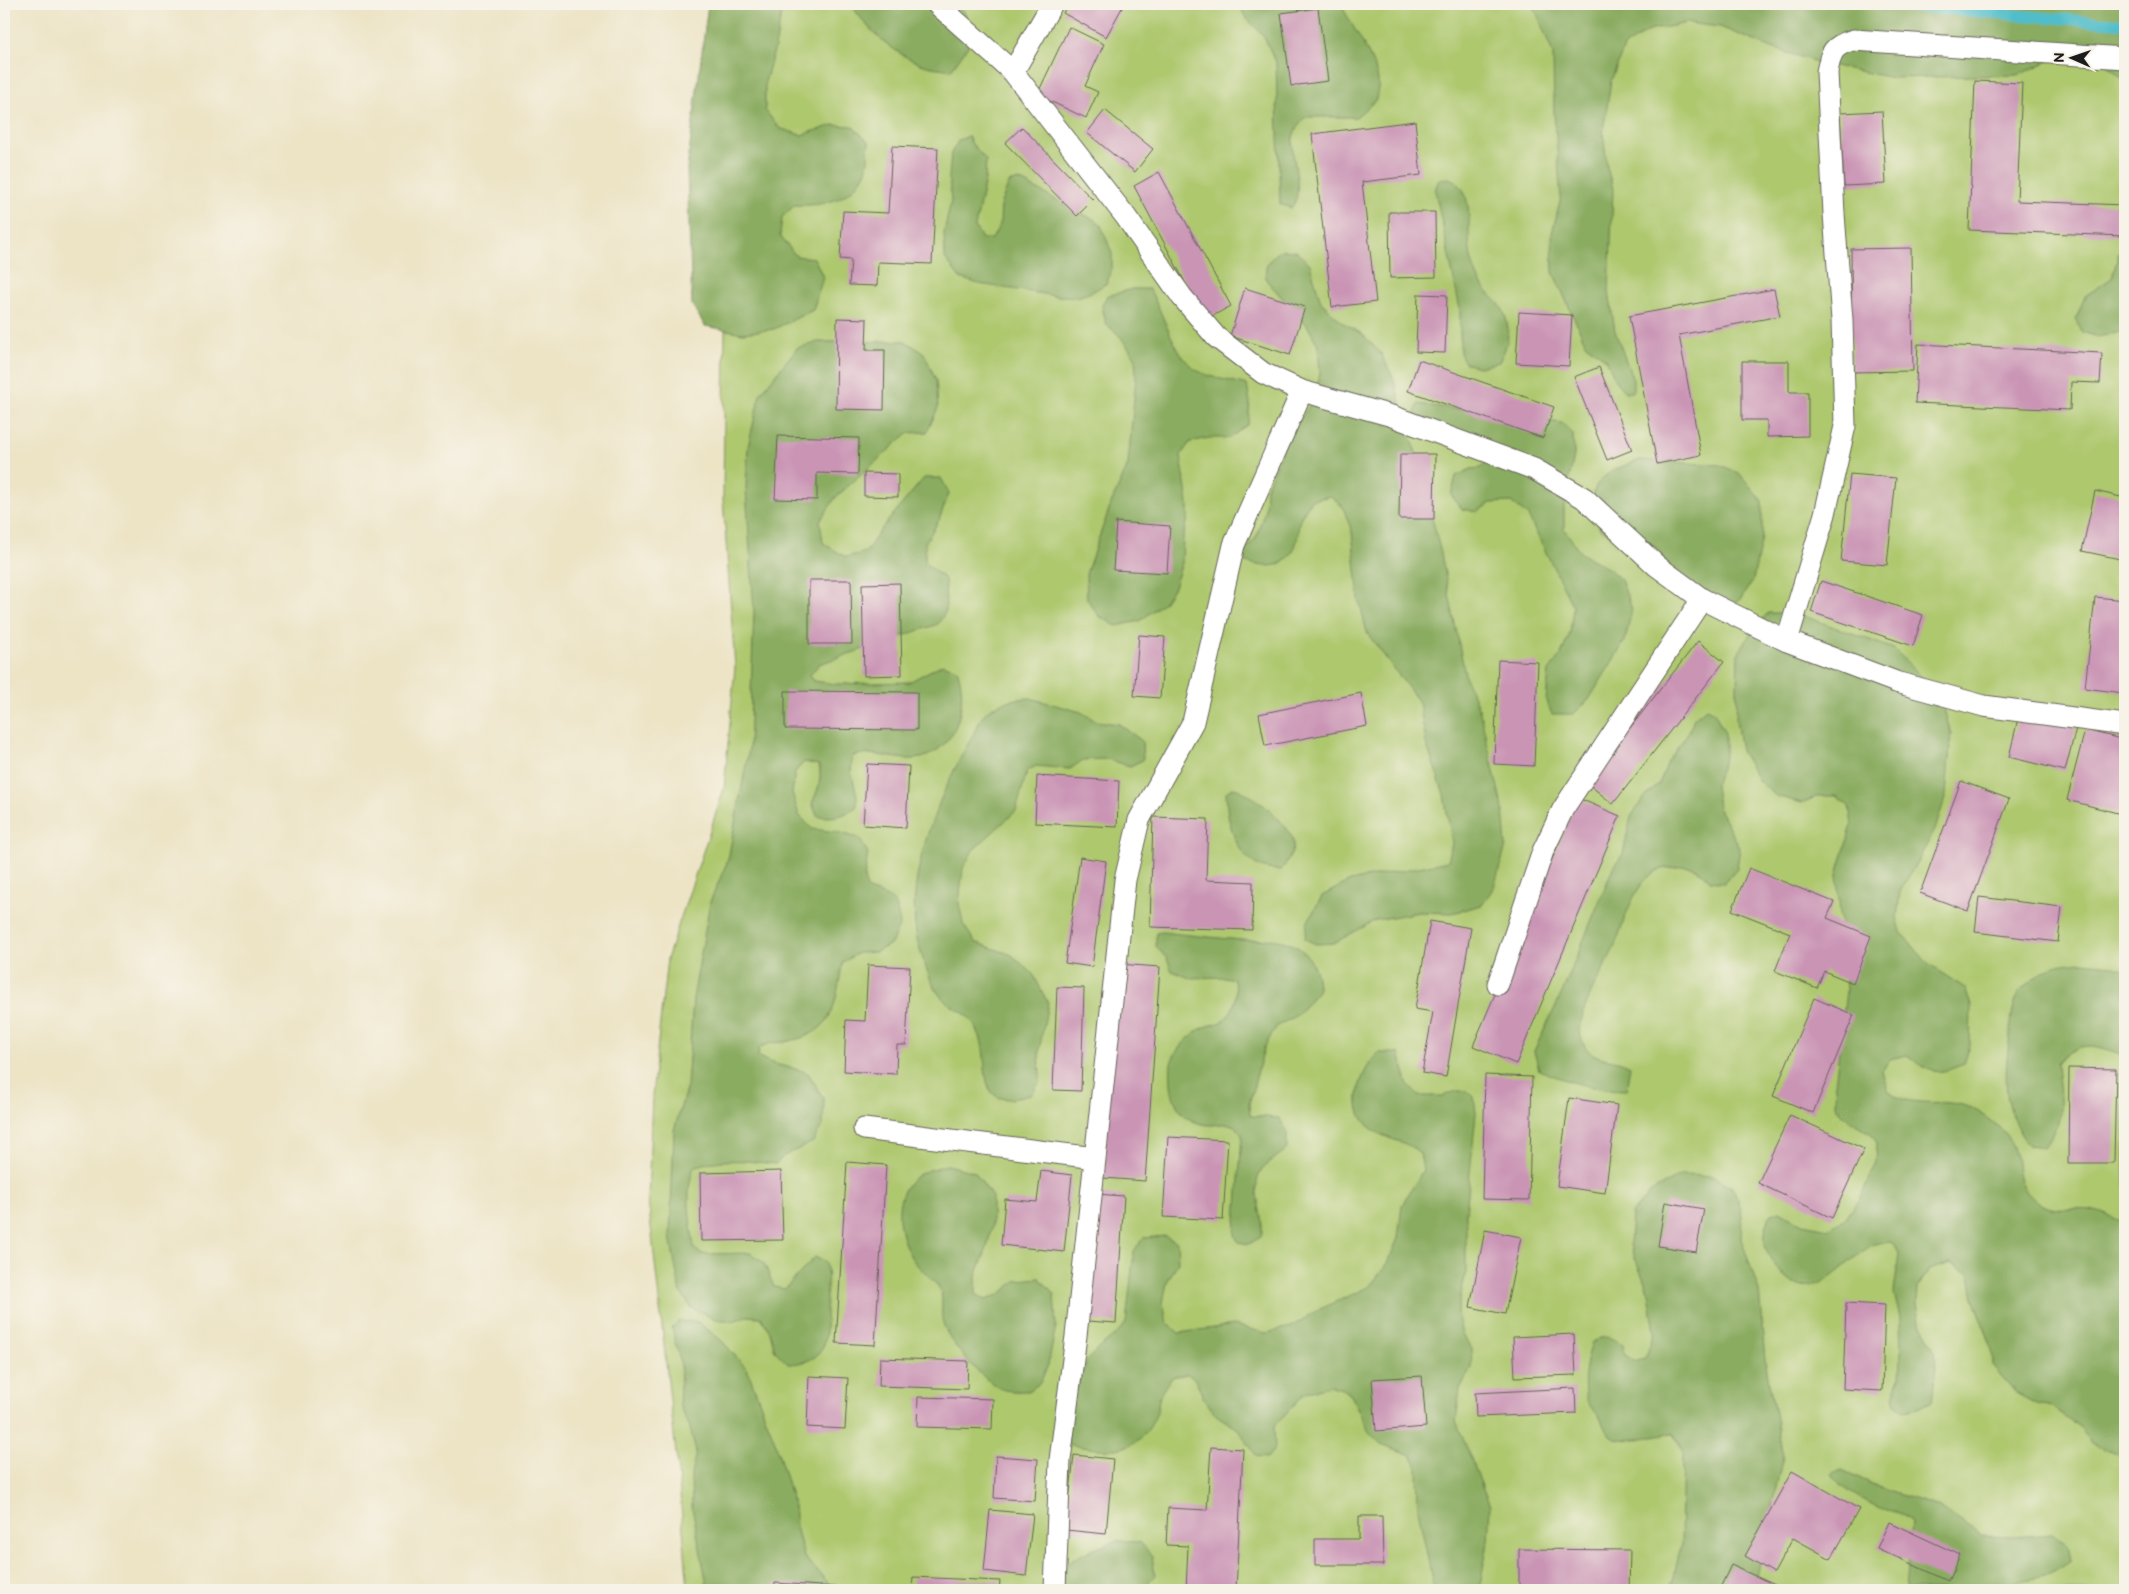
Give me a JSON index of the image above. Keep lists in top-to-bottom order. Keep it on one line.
{"north":"left"}
